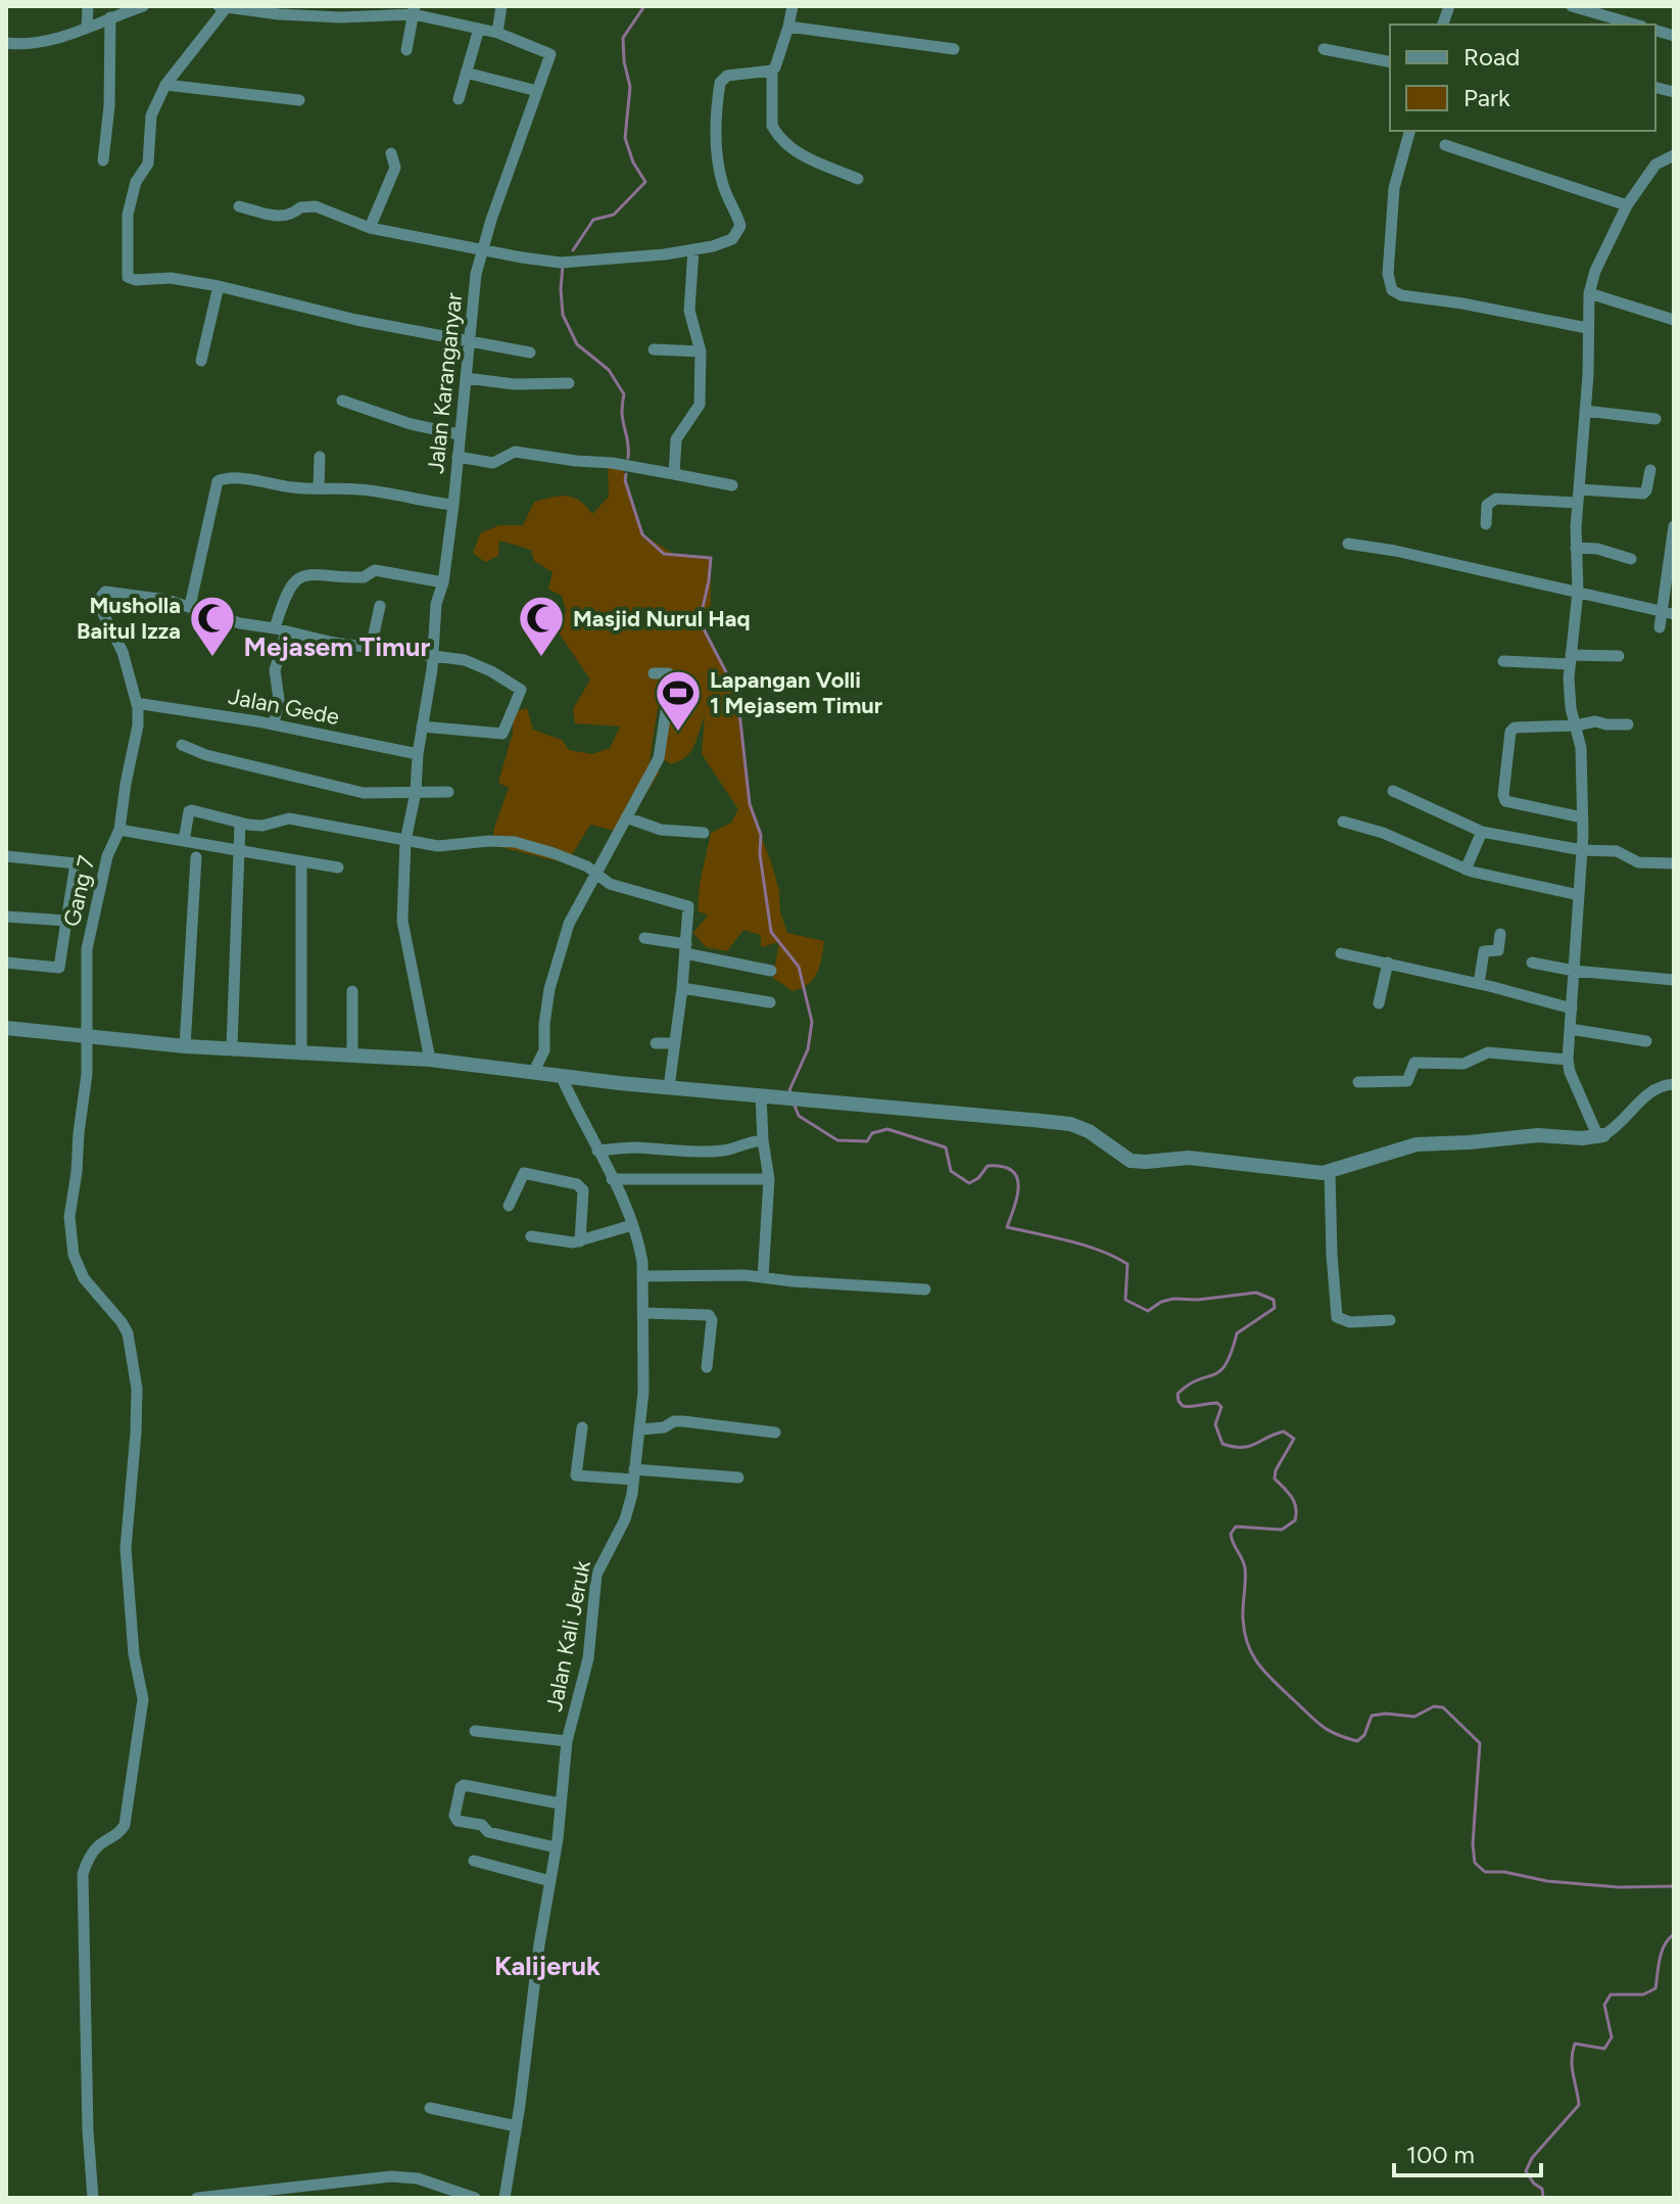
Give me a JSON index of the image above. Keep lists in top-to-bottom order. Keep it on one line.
{"streets":{"street":["Jalan Karanganyar","Jalan Gede","Gang 7","Jalan Kali Jeruk"]},"crossings":[["Jalan Karanganyar","Jalan Gede"],["Jalan Gede","Gang 7"]],"districts":["Mejasem Timur","Kalijeruk"],"places":{"mosque":["Musholla Baitul Izza","Masjid Nurul Haq"],"sports":["Lapangan Volli 1 Mejasem Timur"]},"legend":["Road","Park"],"scale_bar":"100 m"}
